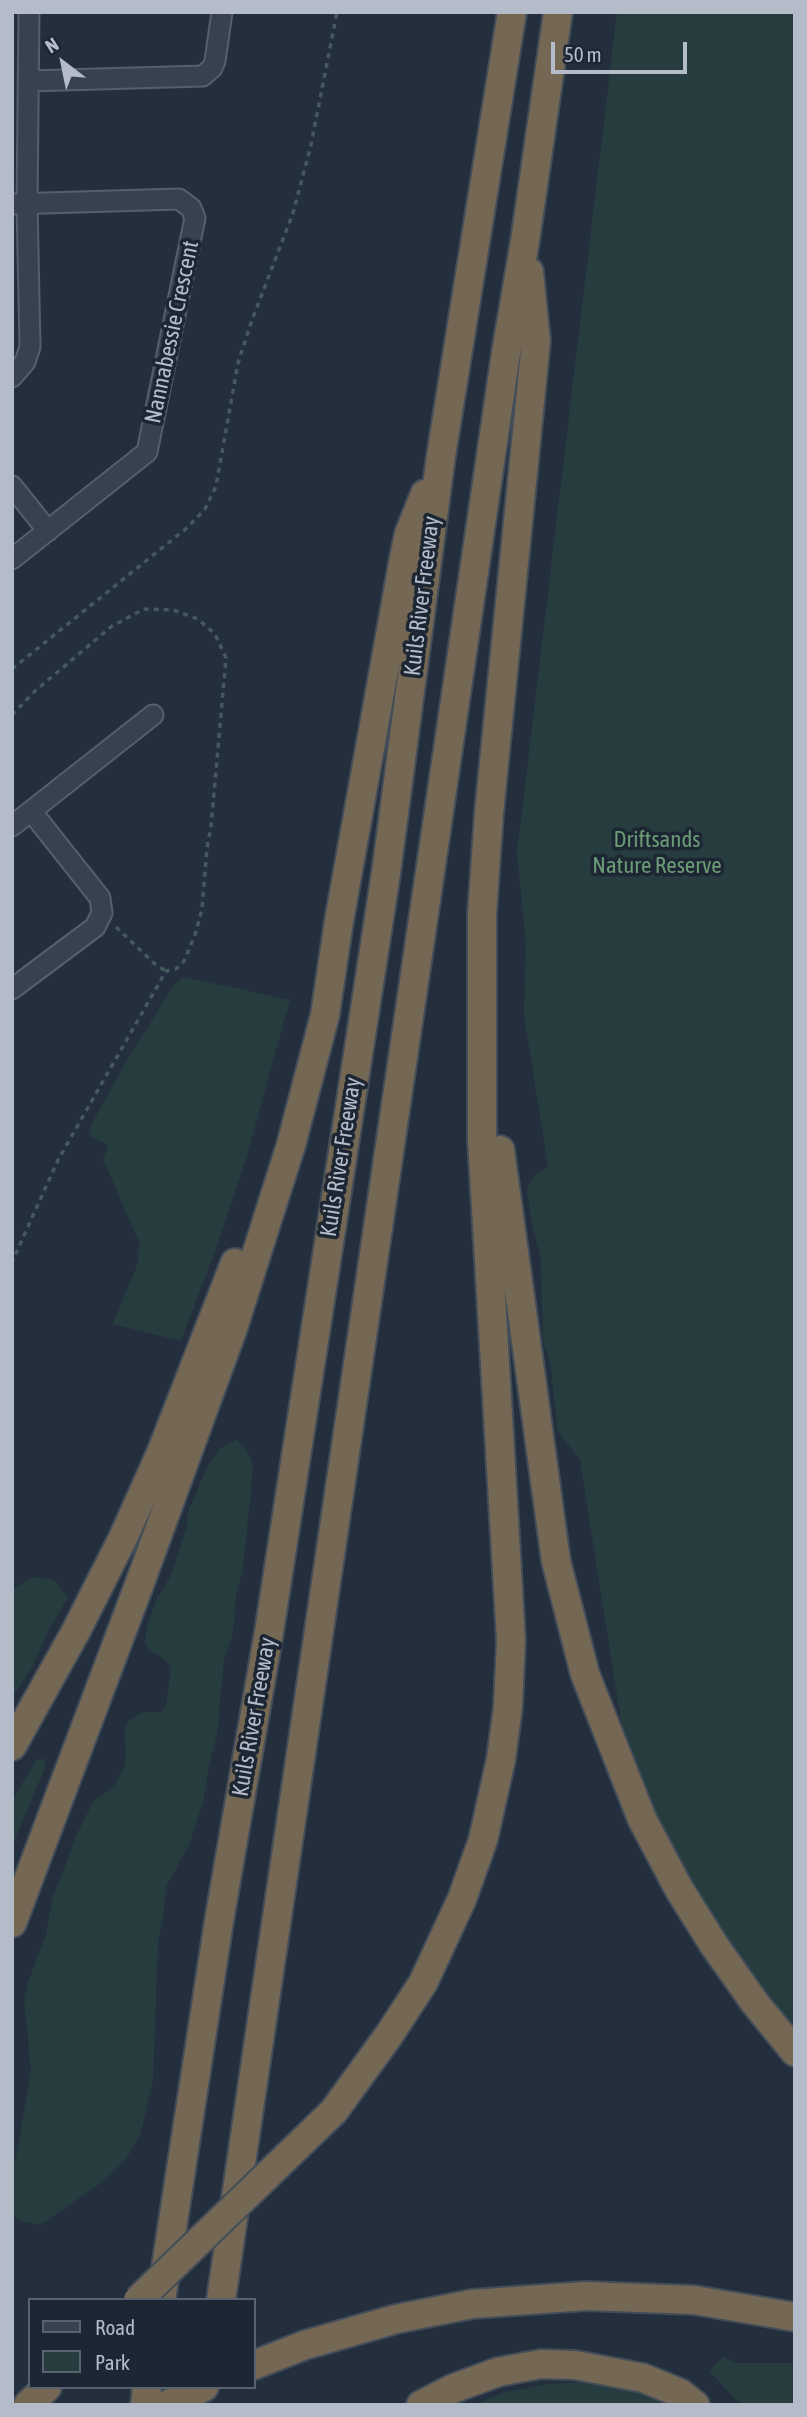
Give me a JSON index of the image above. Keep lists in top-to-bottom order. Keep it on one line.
{"streets":{"highway":["Kuils River Freeway"],"street":["Nannabessie Crescent"]},"parks":["Driftsands Nature Reserve"],"legend":["Road","Park"],"scale_bar":"50 m","north":"top left"}
